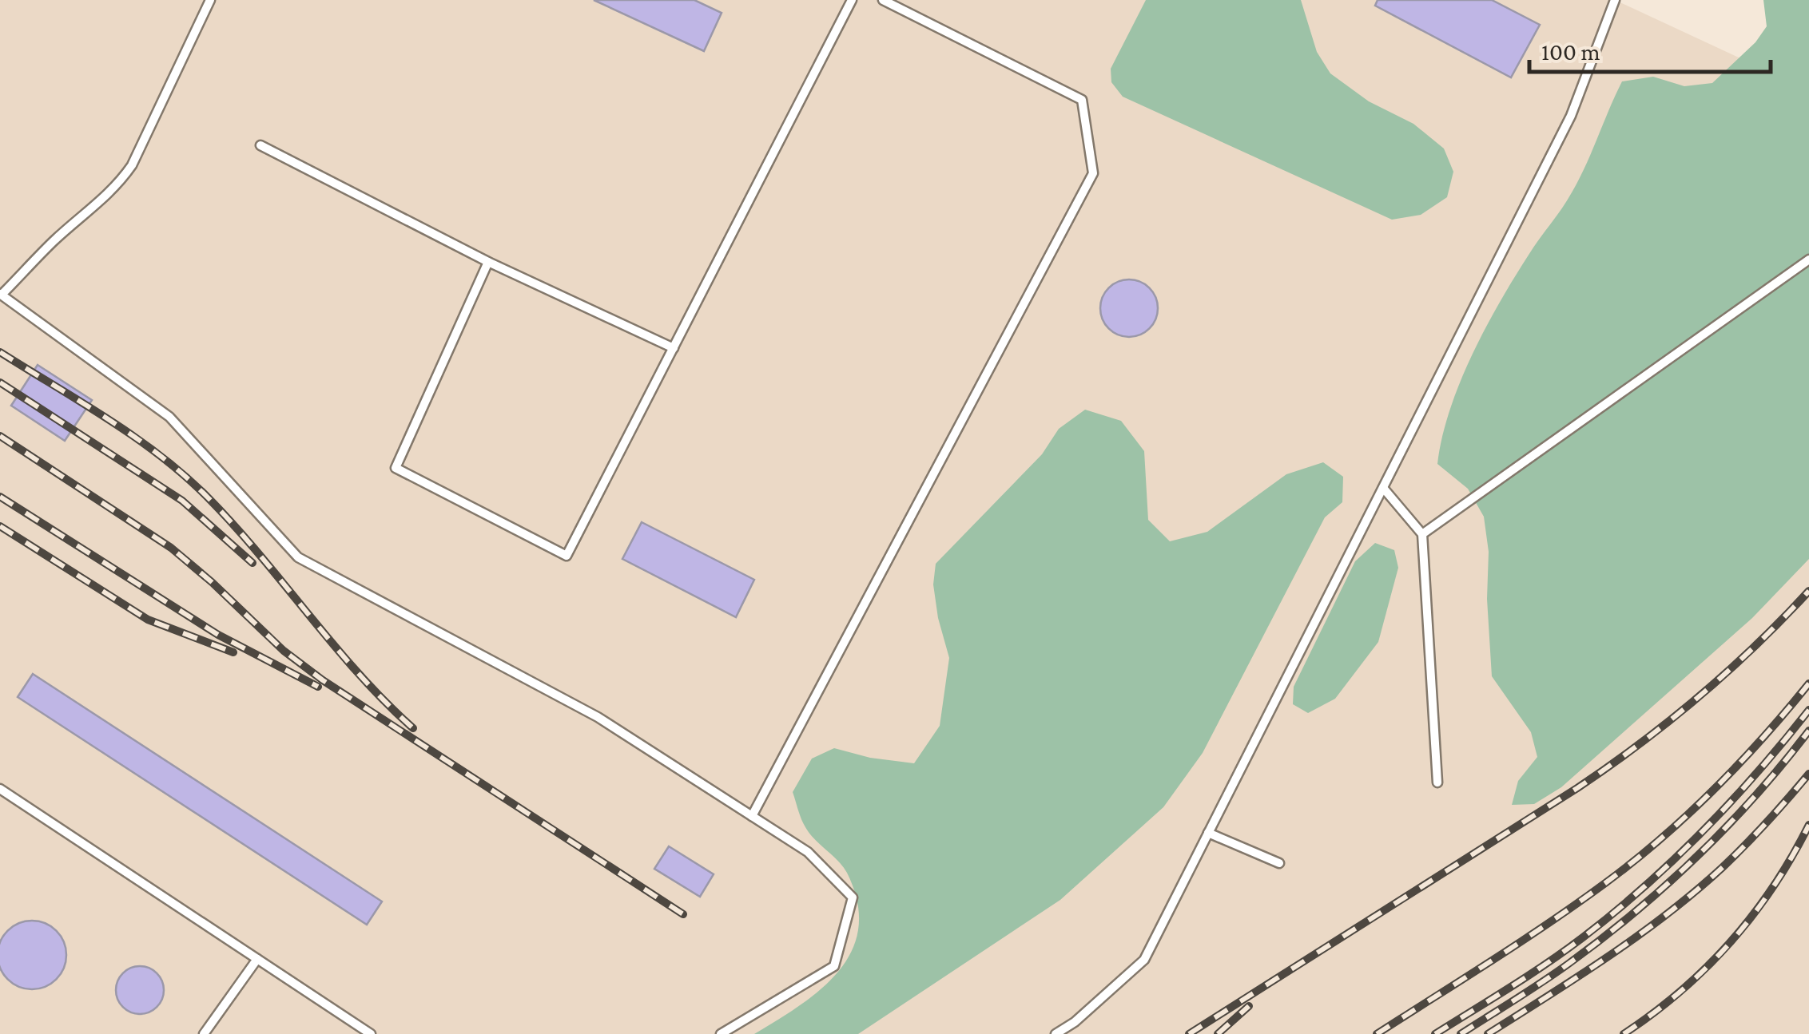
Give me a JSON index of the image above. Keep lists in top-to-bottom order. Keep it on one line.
{"scale_bar":"100 m"}
